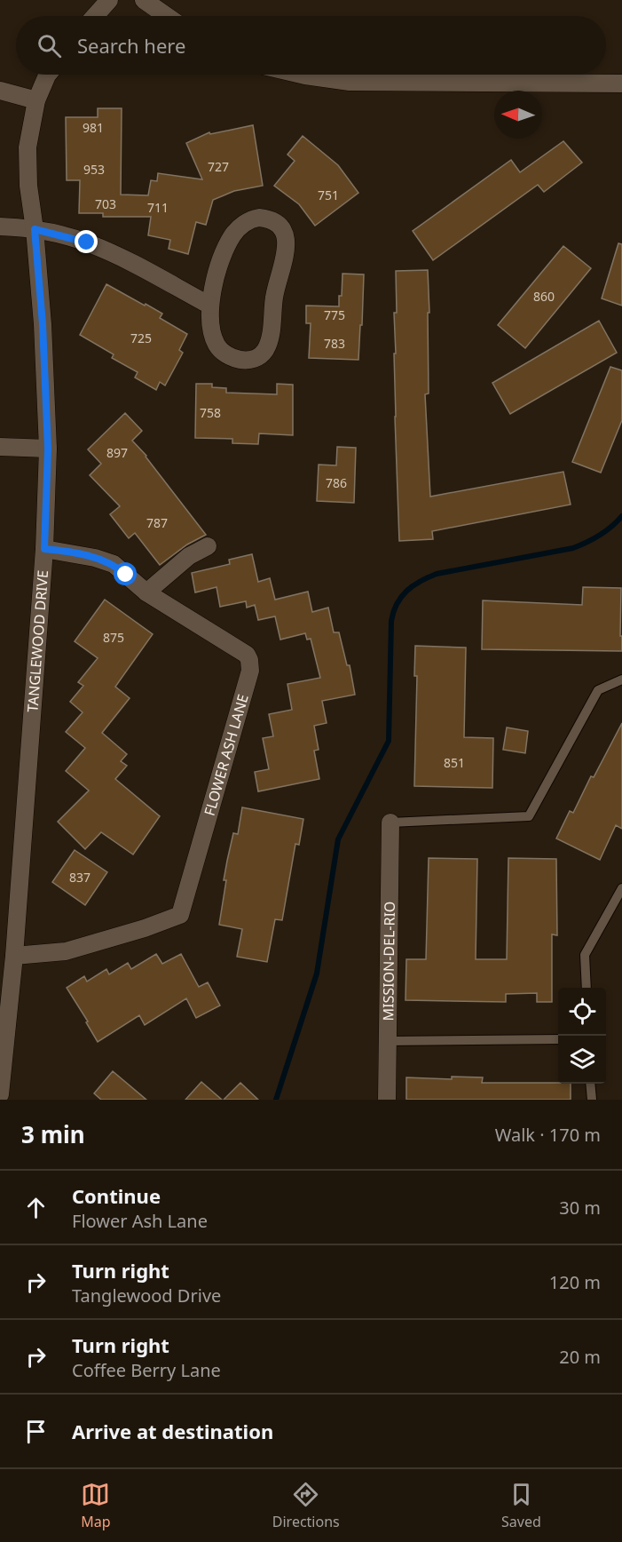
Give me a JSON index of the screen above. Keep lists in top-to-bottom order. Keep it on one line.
{"streets":{"street":["TANGLEWOOD DRIVE","FLOWER ASH LANE","MISSION-DEL-RIO"]},"crossings":[["TANGLEWOOD DRIVE","FLOWER ASH LANE"]],"house_numbers":["981","727","953","751","703","711","860","775","725","783","758","897","786","787","875","851","837"],"north":"left","page":{"search":"Search here","heading":["3 min","Walk · 170 m"],"list":[["Continue","Flower Ash Lane","30 m"],["Turn right","Tanglewood Drive","120 m"],["Turn right","Coffee Berry Lane","20 m"],"Arrive at destination"],"nav":["Map","Directions","Saved"]}}
